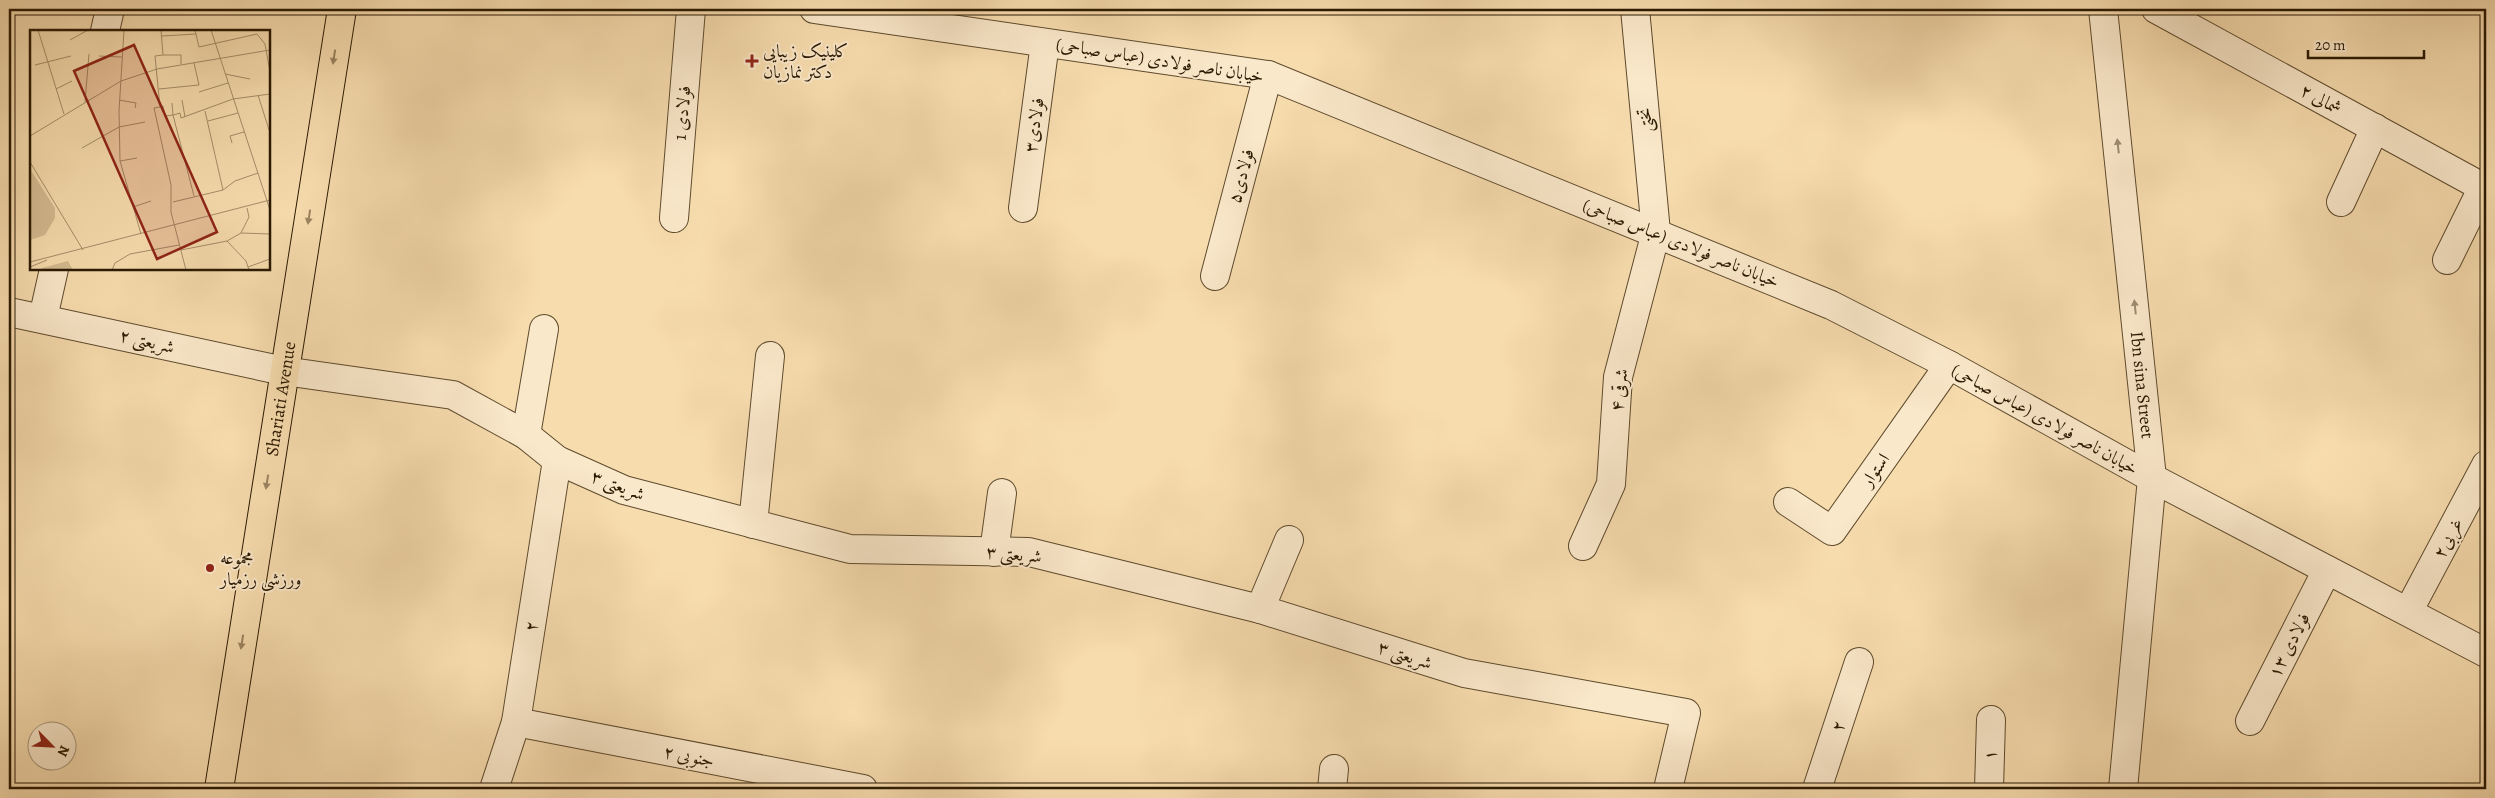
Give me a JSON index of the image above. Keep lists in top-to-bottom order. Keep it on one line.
{"streets":{"main road":["Shariati Avenue"],"street":["خیابان ناصر فولادی (عباس صباحی)","۲ شمالی","فولادی 1","تختی","فولادی۳","فولادی۵","شریعتی ۲","Ibn sina Street","۴ شرقی","استوار","شریعتی ۳","غربی۲","۲","فولادی ۱۳","۱","۲ جنوبی"]},"crossings":[["خیابان ناصر فولادی (عباس صباحی)","تختی"],["خیابان ناصر فولادی (عباس صباحی)","فولادی۳"],["خیابان ناصر فولادی (عباس صباحی)","فولادی۵"],["خیابان ناصر فولادی (عباس صباحی)","Ibn sina Street"],["خیابان ناصر فولادی (عباس صباحی)","۴ شرقی"],["خیابان ناصر فولادی (عباس صباحی)","استوار"],["خیابان ناصر فولادی (عباس صباحی)","غربی۲"],["خیابان ناصر فولادی (عباس صباحی)","فولادی ۱۳"],["تختی","۴ شرقی"],["شریعتی ۲","Shariati Avenue"],["شریعتی ۲","شریعتی ۳"],["Shariati Avenue","شریعتی ۳"],["شریعتی ۳","۲"],["۲","۲ جنوبی"]],"one_way":["Ibn sina Street","Shariati Avenue"],"places":{"health":["کلینیک زیبایی دکتر نمازیان"],"other":["مجموعه ورزشی رزمیار"]},"scale_bar":"20 m","north":"bottom right"}
